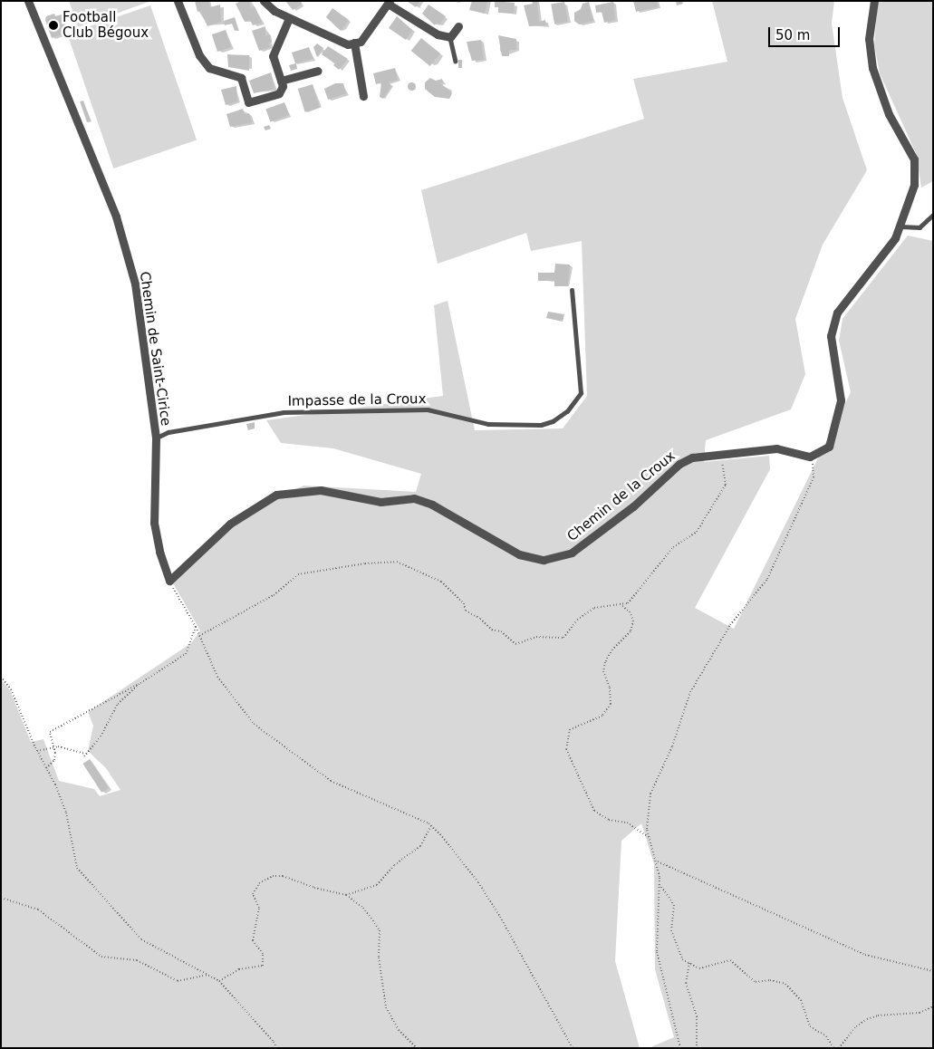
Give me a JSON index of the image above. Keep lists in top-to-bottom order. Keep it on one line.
{"streets":{"street":["Chemin de Saint-Cirice","Chemin de la Croux"],"lane":["Impasse de la Croux"]},"crossings":[["Chemin de Saint-Cirice","Impasse de la Croux"],["Chemin de Saint-Cirice","Chemin de la Croux"]],"places":["Football Club Bégoux"],"scale_bar":"50 m"}
